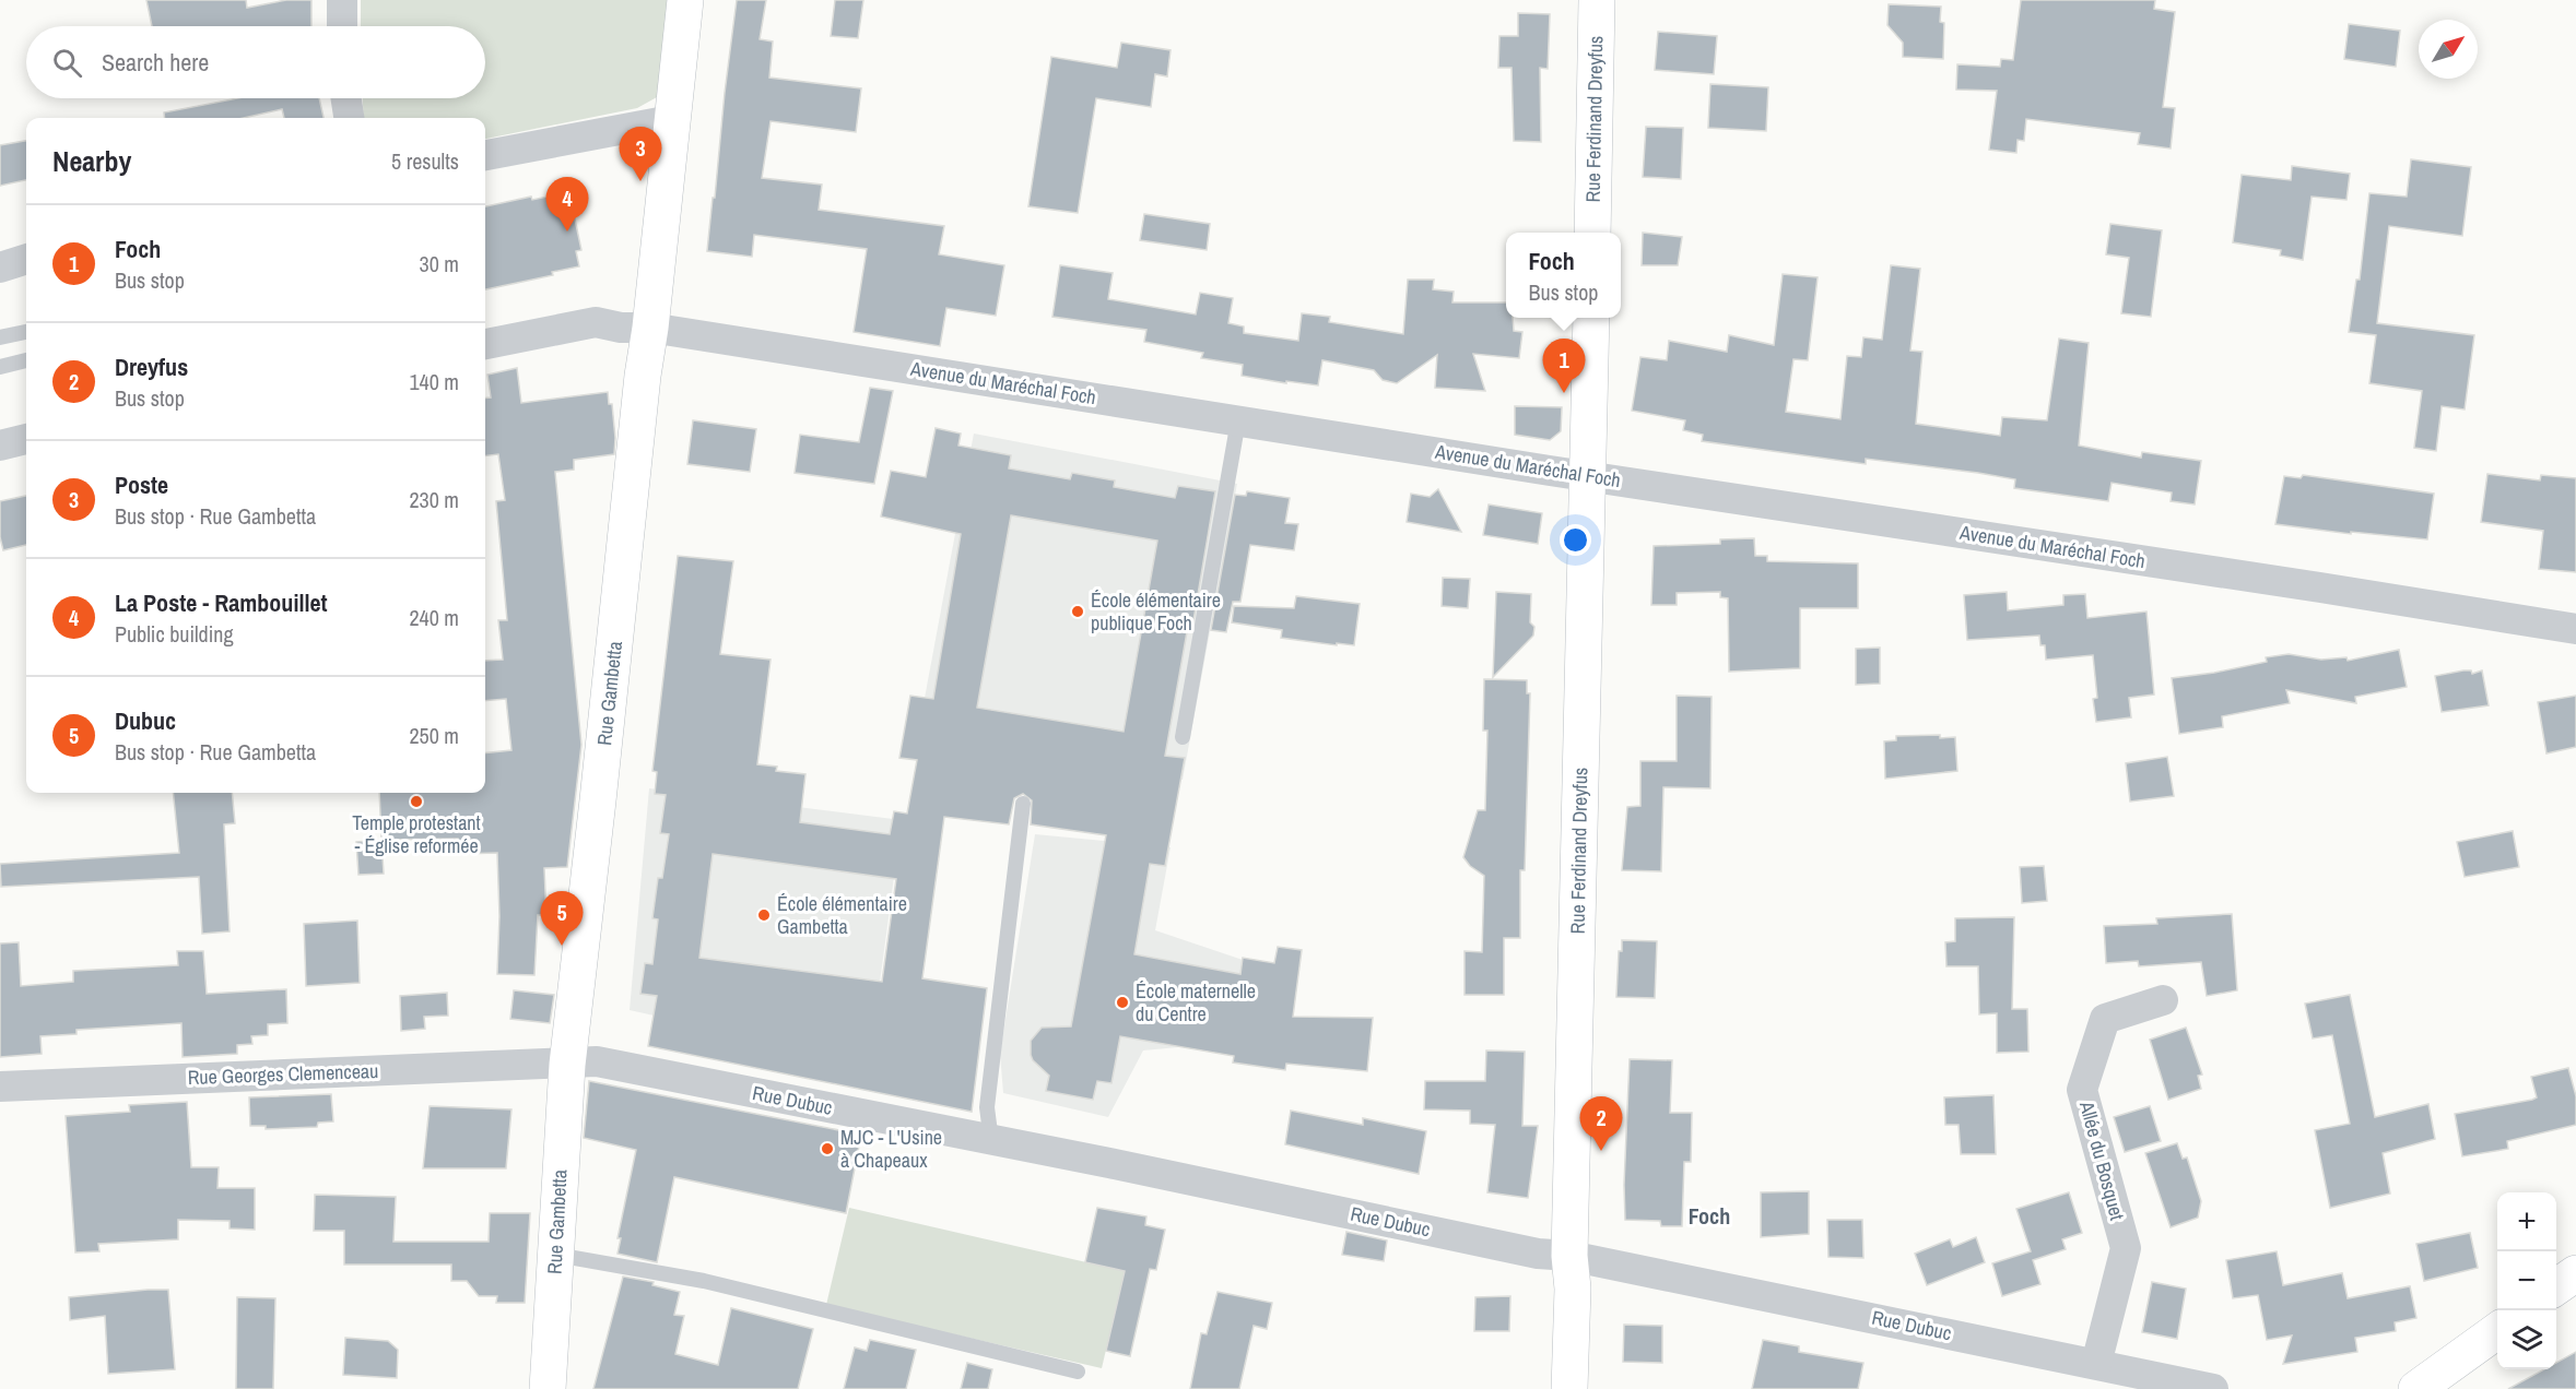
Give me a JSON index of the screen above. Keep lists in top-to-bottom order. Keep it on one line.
{"streets":{"main road":["Rue Ferdinand Dreyfus","Rue Gambetta"],"street":["Avenue du Maréchal Foch","Rue Georges Clemenceau","Rue Dubuc","Allée du Bosquet"]},"crossings":[["Rue Ferdinand Dreyfus","Avenue du Maréchal Foch"],["Rue Ferdinand Dreyfus","Rue Dubuc"],["Avenue du Maréchal Foch","Rue Gambetta"],["Rue Gambetta","Rue Georges Clemenceau"],["Rue Gambetta","Rue Dubuc"],["Rue Georges Clemenceau","Rue Dubuc"],["Rue Dubuc","Allée du Bosquet"]],"districts":["Foch"],"places":["École élémentaire publique Foch","Temple protestant - Église reformée","École élémentaire Gambetta","École maternelle du Centre","MJC - L'Usine à Chapeaux"],"north":"top right","page":{"search":"Search here","heading":["Nearby","5 results"],"pins":["3","4","1","5","2"],"list":[{"mark":"1","name":"Foch","note":"Bus stop","value":"30 m"},{"mark":"2","name":"Dreyfus","note":"Bus stop","value":"140 m"},{"mark":"3","name":"Poste","note":"Bus stop · Rue Gambetta","value":"230 m"},{"mark":"4","name":"La Poste - Rambouillet","note":"Public building","value":"240 m"},{"mark":"5","name":"Dubuc","note":"Bus stop · Rue Gambetta","value":"250 m"}],"popup":["Foch","Bus stop"],"map_buttons":["+","−"]}}
